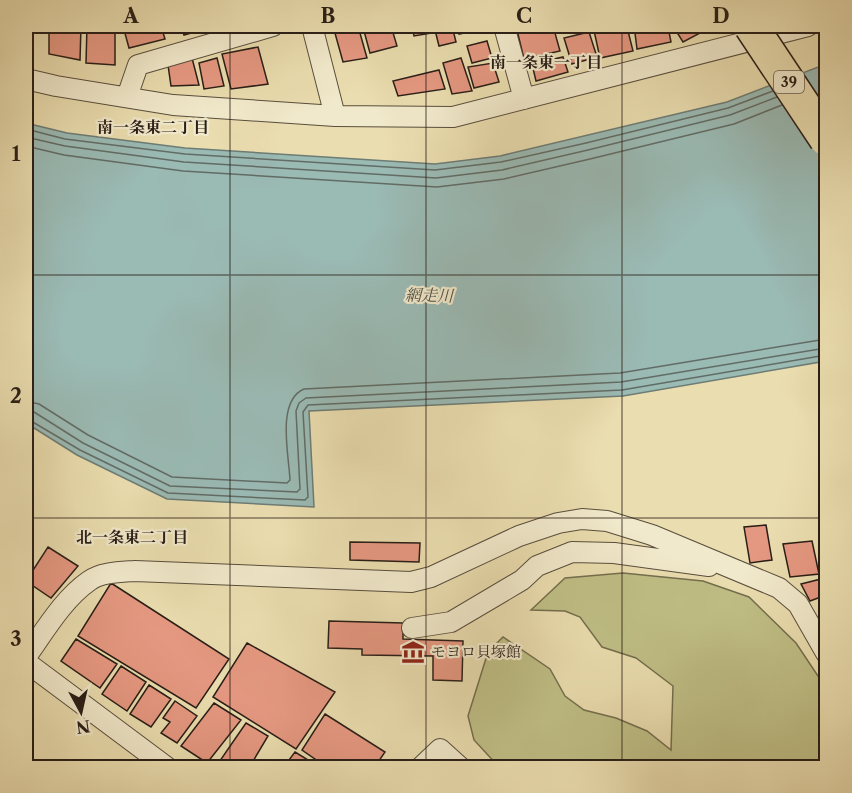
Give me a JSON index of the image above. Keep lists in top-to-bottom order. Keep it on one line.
{"streets":{"highway":["39"]},"districts":["南一条東一丁目","南一条東二丁目","北一条東二丁目"],"water":["網走川"],"places":{"museum":["モヨロ貝塚館"]},"north":"bottom","grid":{"columns":["A","B","C","D"],"rows":["1","2","3"]}}
